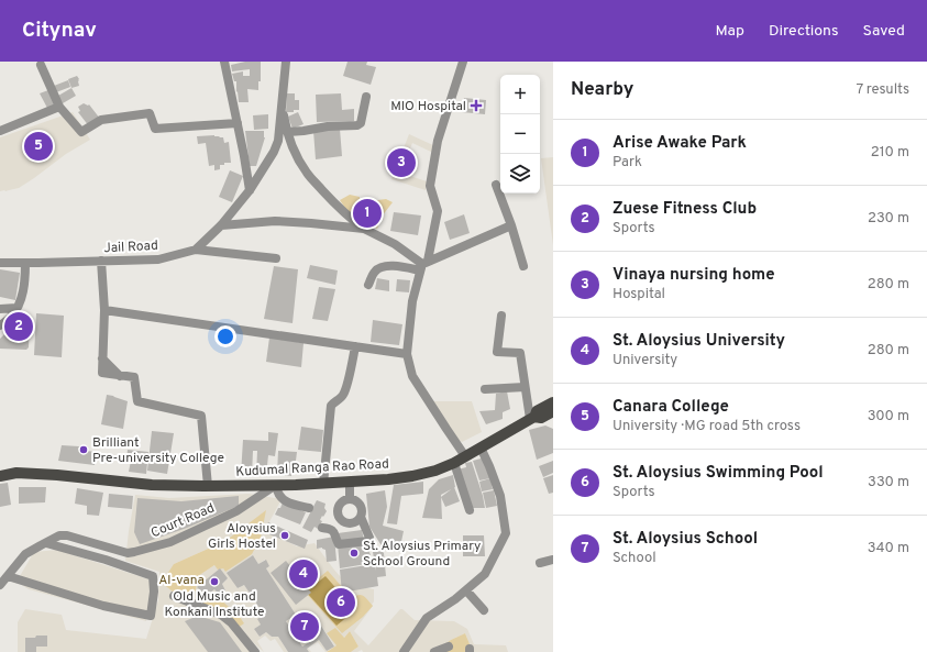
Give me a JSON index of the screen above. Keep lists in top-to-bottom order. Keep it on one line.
{"streets":{"main road":["Kudumal Ranga Rao Road"],"street":["Jail Road","Court Road"]},"crossings":[["Kudumal Ranga Rao Road","Court Road"]],"parks":["Al-vana"],"places":{"health":["MIO Hospital"],"other":["Brilliant Pre-university College","Aloysius Girls Hostel","St. Aloysius Primary School Ground","Old Music and Konkani Institute"]},"page":{"header":"Citynav","nav":["Map","Directions","Saved"],"heading":["Nearby","7 results"],"map_buttons":["+","−"],"list":[{"mark":"1","name":"Arise Awake Park","note":"Park","value":"210 m"},{"mark":"2","name":"Zuese Fitness Club","note":"Sports","value":"230 m"},{"mark":"3","name":"Vinaya nursing home","note":"Hospital","value":"280 m"},{"mark":"4","name":"St. Aloysius University","note":"University","value":"280 m"},{"mark":"5","name":"Canara College","note":"University · MG road 5th cross","value":"300 m"},{"mark":"6","name":"St. Aloysius Swimming Pool","note":"Sports","value":"330 m"},{"mark":"7","name":"St. Aloysius School","note":"School","value":"340 m"}],"pins":["5","3","1","2","4","6","7"]}}
